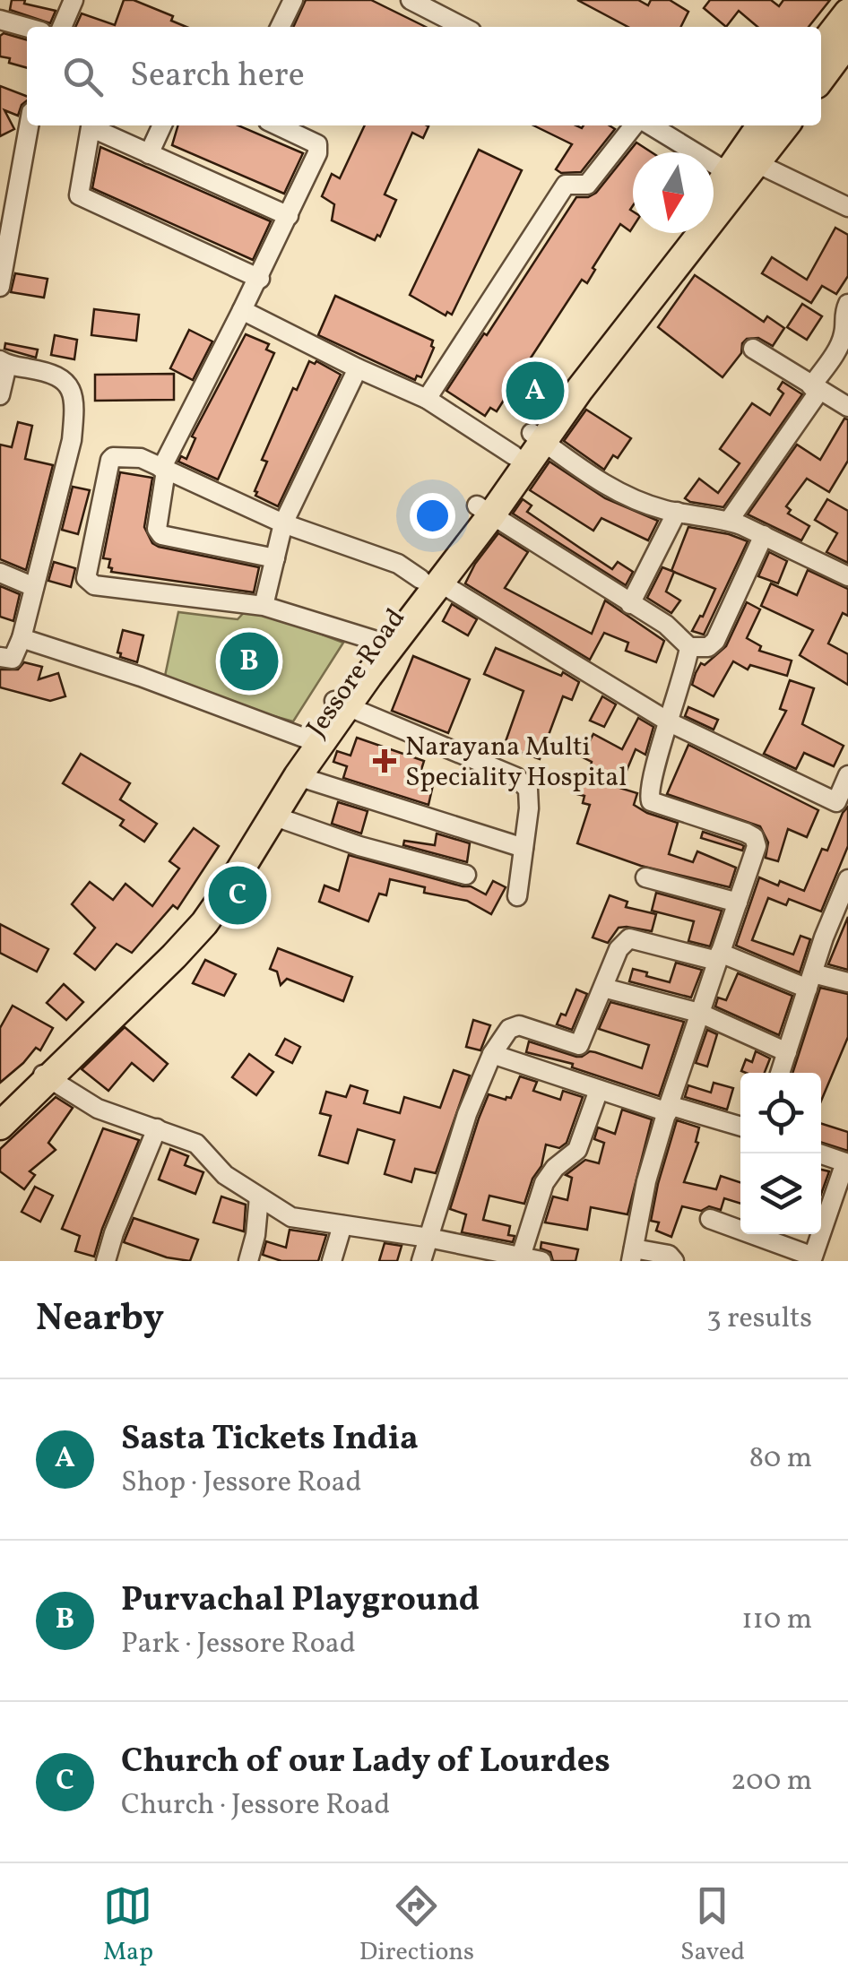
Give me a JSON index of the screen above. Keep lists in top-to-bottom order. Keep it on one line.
{"streets":{"highway":["Jessore Road"]},"places":{"health":["Narayana Multi Speciality Hospital"]},"north":"bottom","page":{"search":"Search here","pins":["A","B","C"],"heading":["Nearby","3 results"],"list":[{"mark":"A","name":"Sasta Tickets India","note":"Shop · Jessore Road","value":"80 m"},{"mark":"B","name":"Purvachal Playground","note":"Park · Jessore Road","value":"110 m"},{"mark":"C","name":"Church of our Lady of Lourdes","note":"Church · Jessore Road","value":"200 m"}],"nav":["Map","Directions","Saved"]}}
